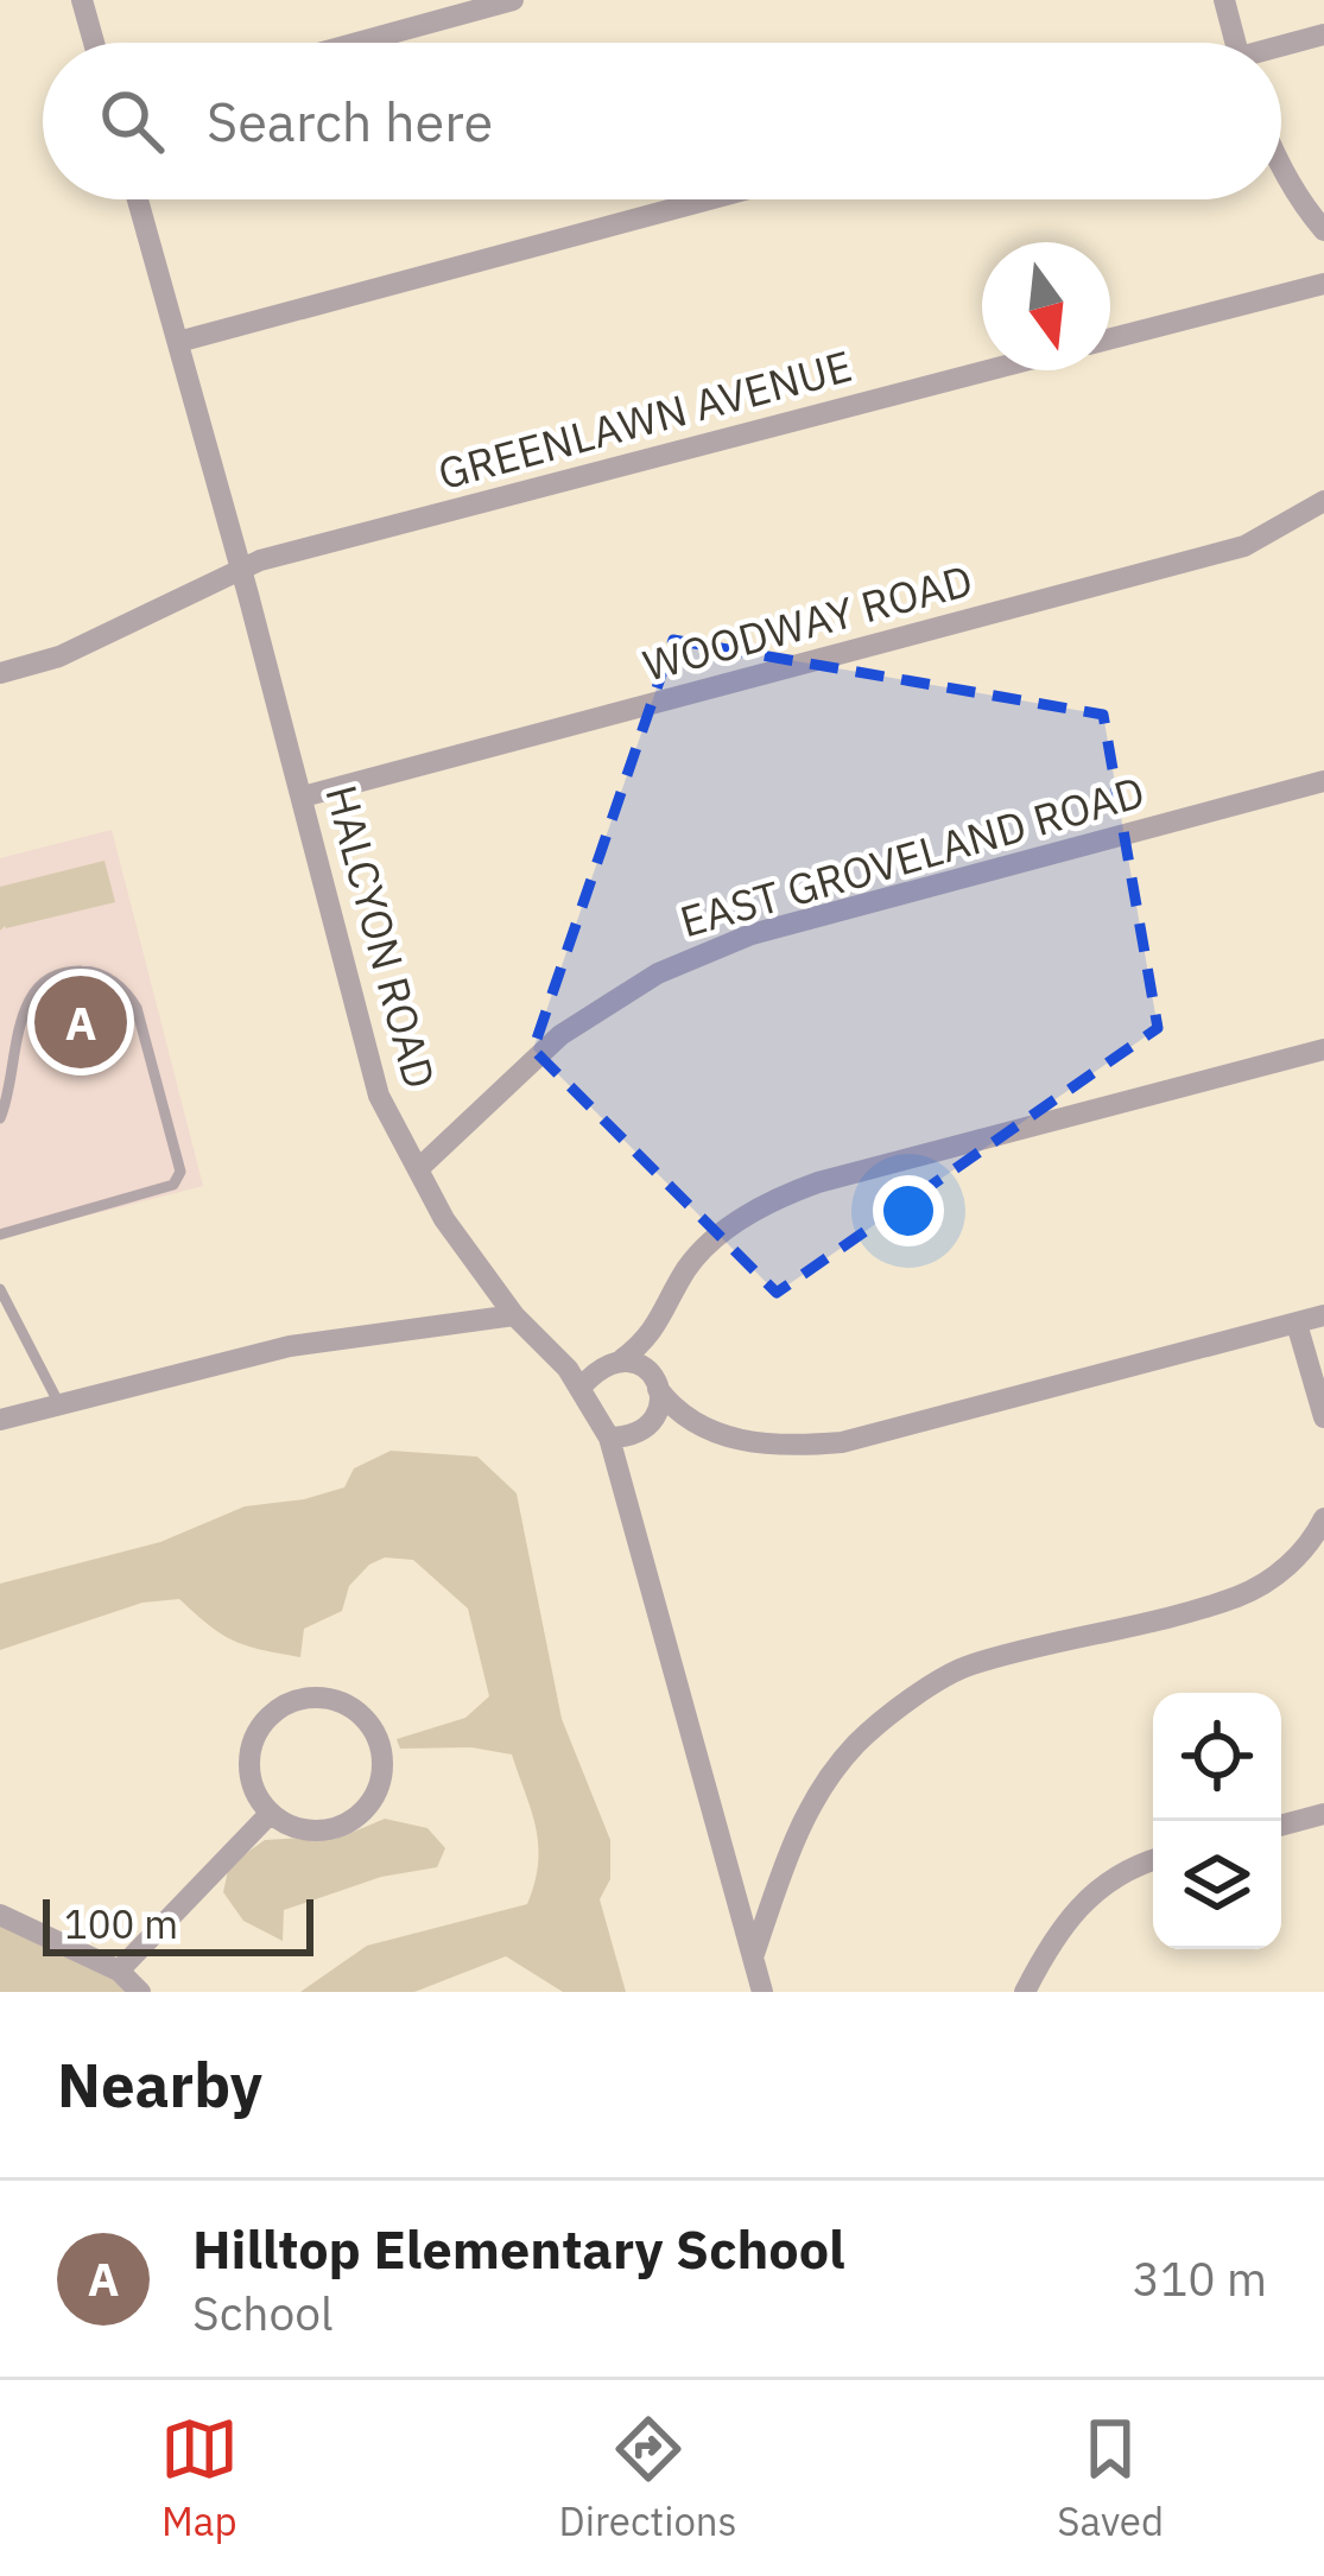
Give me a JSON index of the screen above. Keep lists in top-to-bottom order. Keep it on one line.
{"streets":{"street":["GREENLAWN AVENUE","WOODWAY ROAD","EAST GROVELAND ROAD","HALCYON ROAD"]},"crossings":[["GREENLAWN AVENUE","HALCYON ROAD"],["WOODWAY ROAD","HALCYON ROAD"],["EAST GROVELAND ROAD","HALCYON ROAD"]],"scale_bar":"100 m","north":"bottom","page":{"search":"Search here","pins":"A","scale":"100 m","heading":"Nearby","list":[{"mark":"A","name":"Hilltop Elementary School","note":"School","value":"310 m"}],"nav":["Map","Directions","Saved"]}}
